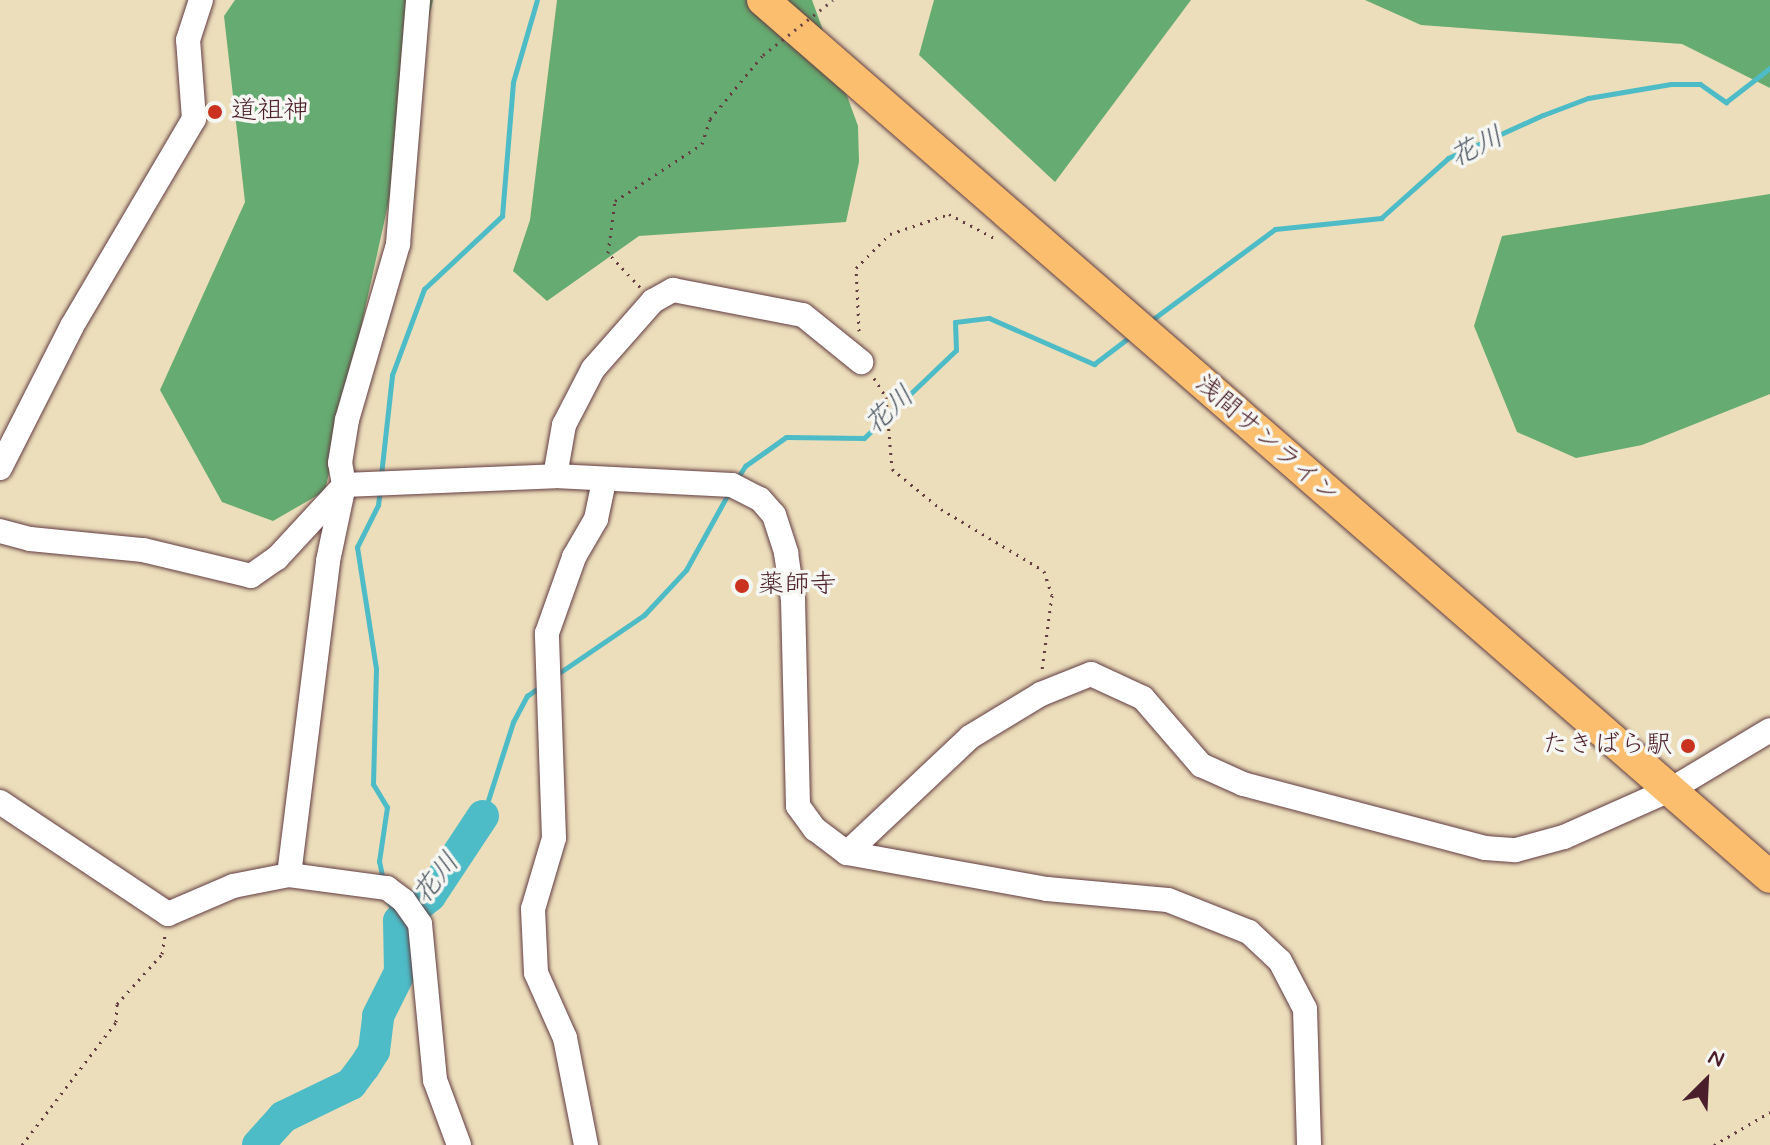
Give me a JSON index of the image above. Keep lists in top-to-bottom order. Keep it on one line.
{"streets":{"main road":["浅間サンライン"]},"water":["花川"],"places":["道祖神","薬師寺","たきばら駅"],"north":"top right"}
